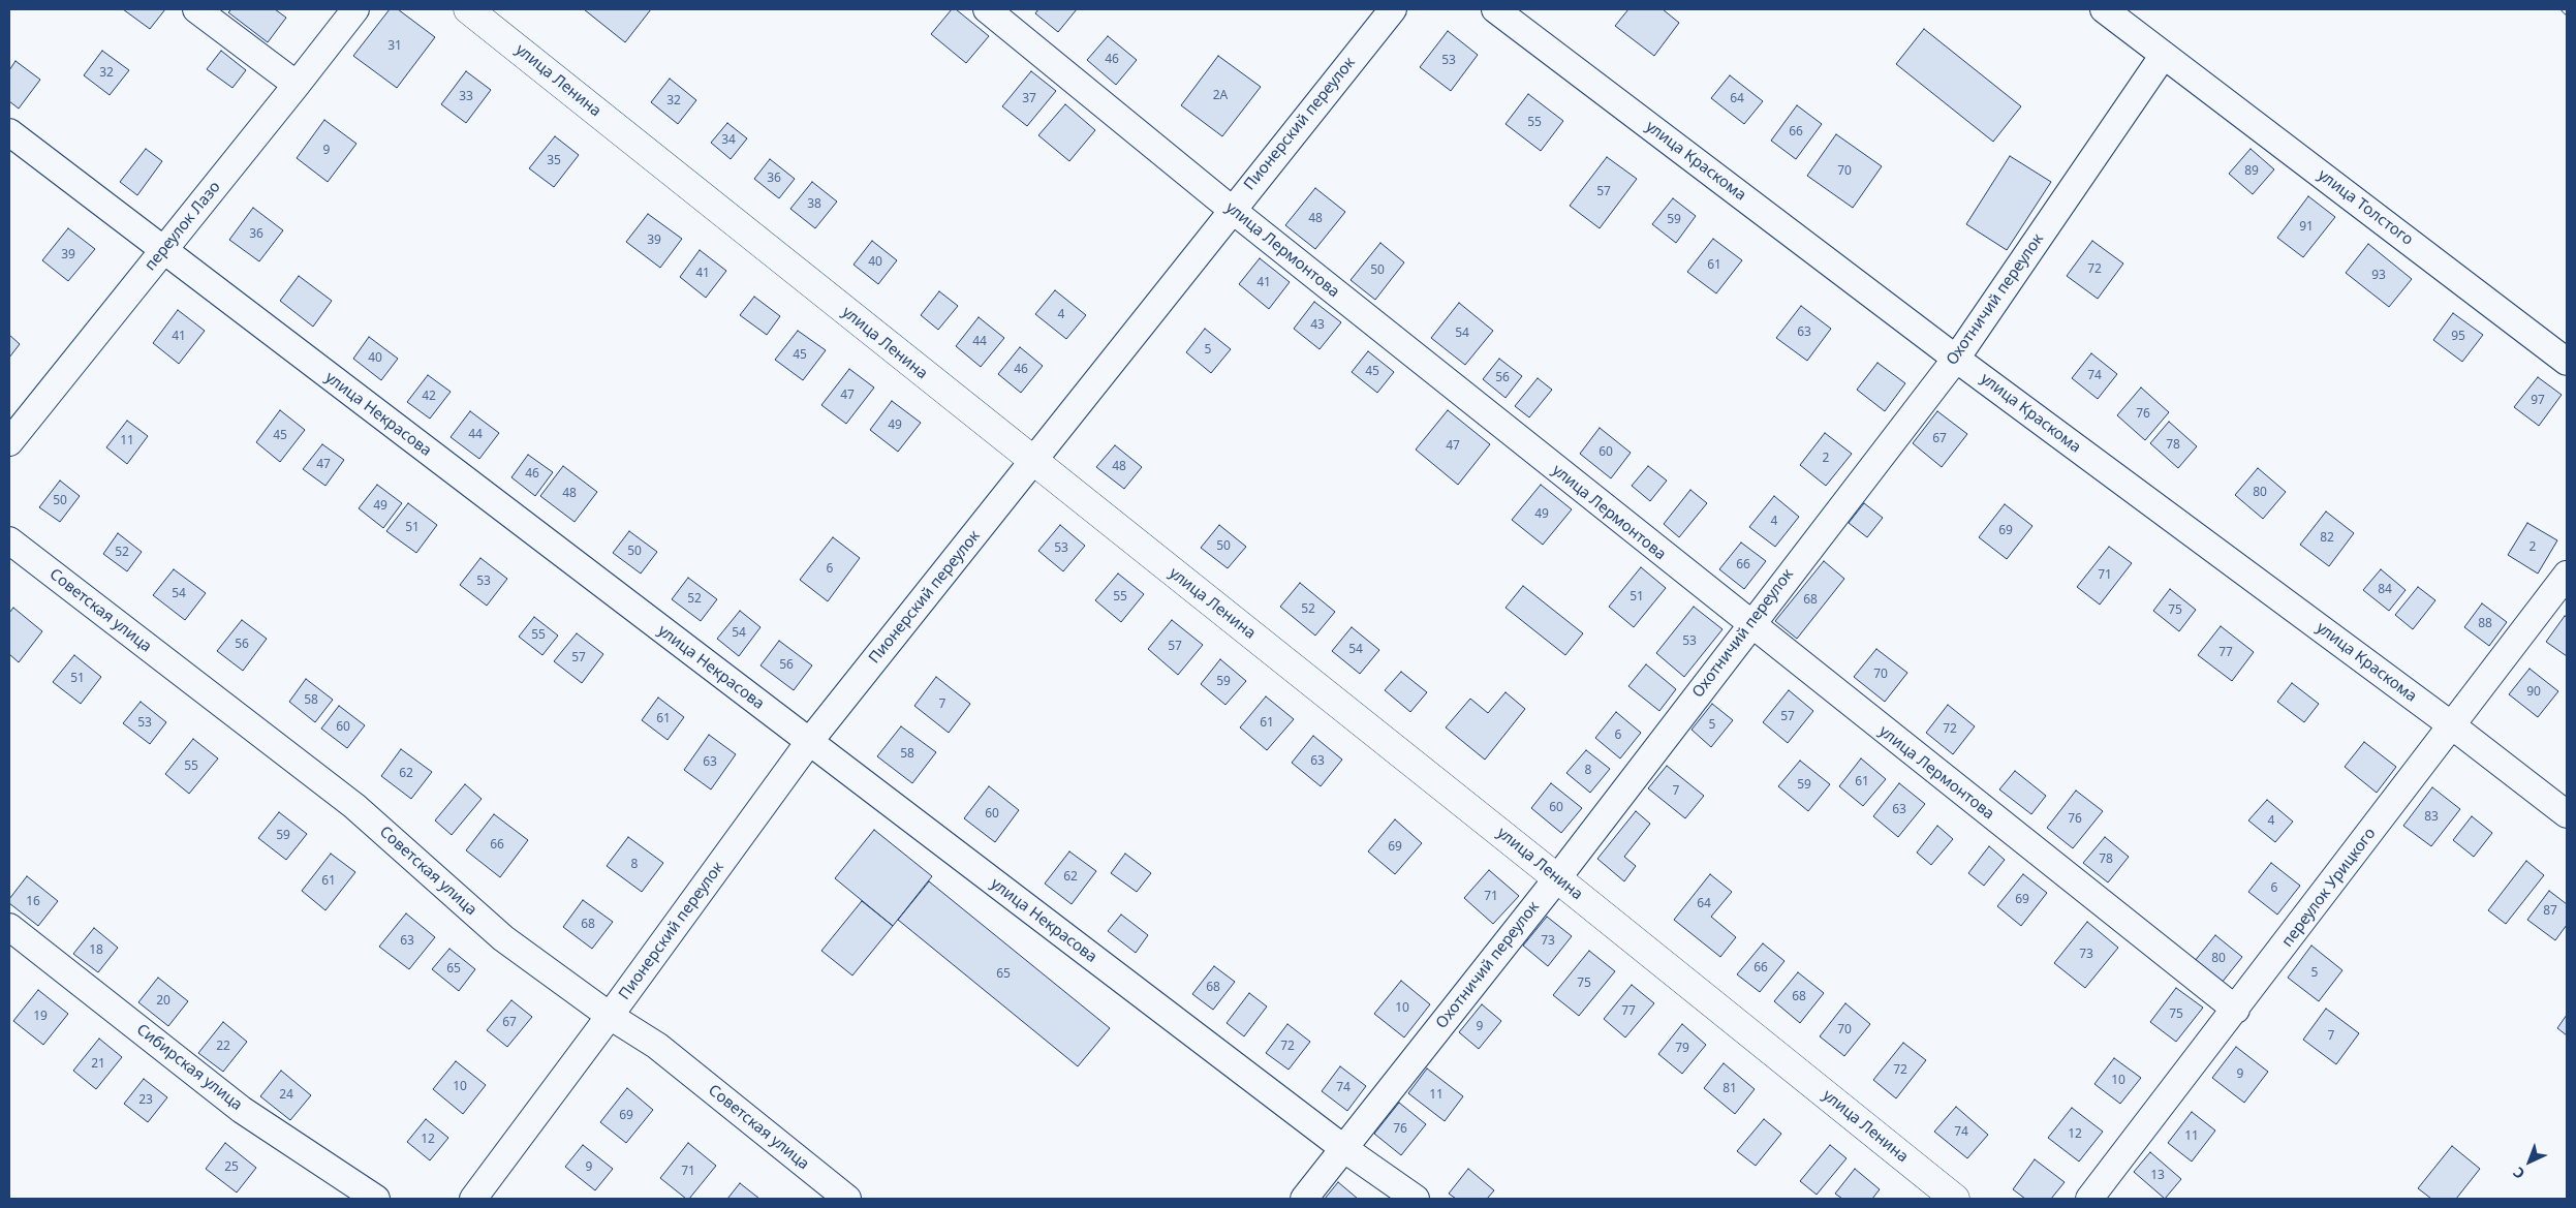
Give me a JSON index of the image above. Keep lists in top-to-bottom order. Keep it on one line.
{"streets":{"main road":["улица Ленина"],"street":["Пионерский переулок","улица Краскома","улица Толстого","переулок Лазо","улица Лермонтова","Охотничий переулок","улица Некрасова","Советская улица","переулок Урицкого","Сибирская улица"]},"crossings":[["улица Ленина","Пионерский переулок"],["улица Ленина","Охотничий переулок"],["Пионерский переулок","улица Лермонтова"],["Пионерский переулок","улица Некрасова"],["Пионерский переулок","Советская улица"],["улица Краскома","Охотничий переулок"],["улица Краскома","переулок Урицкого"],["улица Толстого","Охотничий переулок"],["переулок Лазо","улица Некрасова"],["улица Лермонтова","Охотничий переулок"],["улица Лермонтова","переулок Урицкого"],["Охотничий переулок","улица Некрасова"]],"house_numbers":["31","46","53","32","2А","33","37","64","32","55","66","34","9","35","70","89","36","57","38","48","59","91","36","39","39","40","61","72","50","41","93","41","4","43","63","54","41","95","44","5","45","40","46","45","74","56","47","42","97","76","49","44","45","67","11","78","47","60","2","47","48","46","80","48","50","49","49","4","51","69","82","50","2","53","50","52","66","6","71","53","84","54","55","51","52","68","52","75","88","54","55","53","56","57","54","77","57","56","70","51","59","90","58","7","57","61","53","61","5","60","72","6","58","63","63","55","8","62","61","59","7","60","63","60","83","76","4","59","66","69","78","8","62","61","6","71","69","16","64","87","68","63","73","18","73","80","66","65","5","65","75","68","68","20","10","77","75","19","67","9","70","7","22","72","79","21","72","9","10","10","74","81","24","11","23","69","76","74","12","11","12","25","9","71","13"],"north":"bottom left"}
